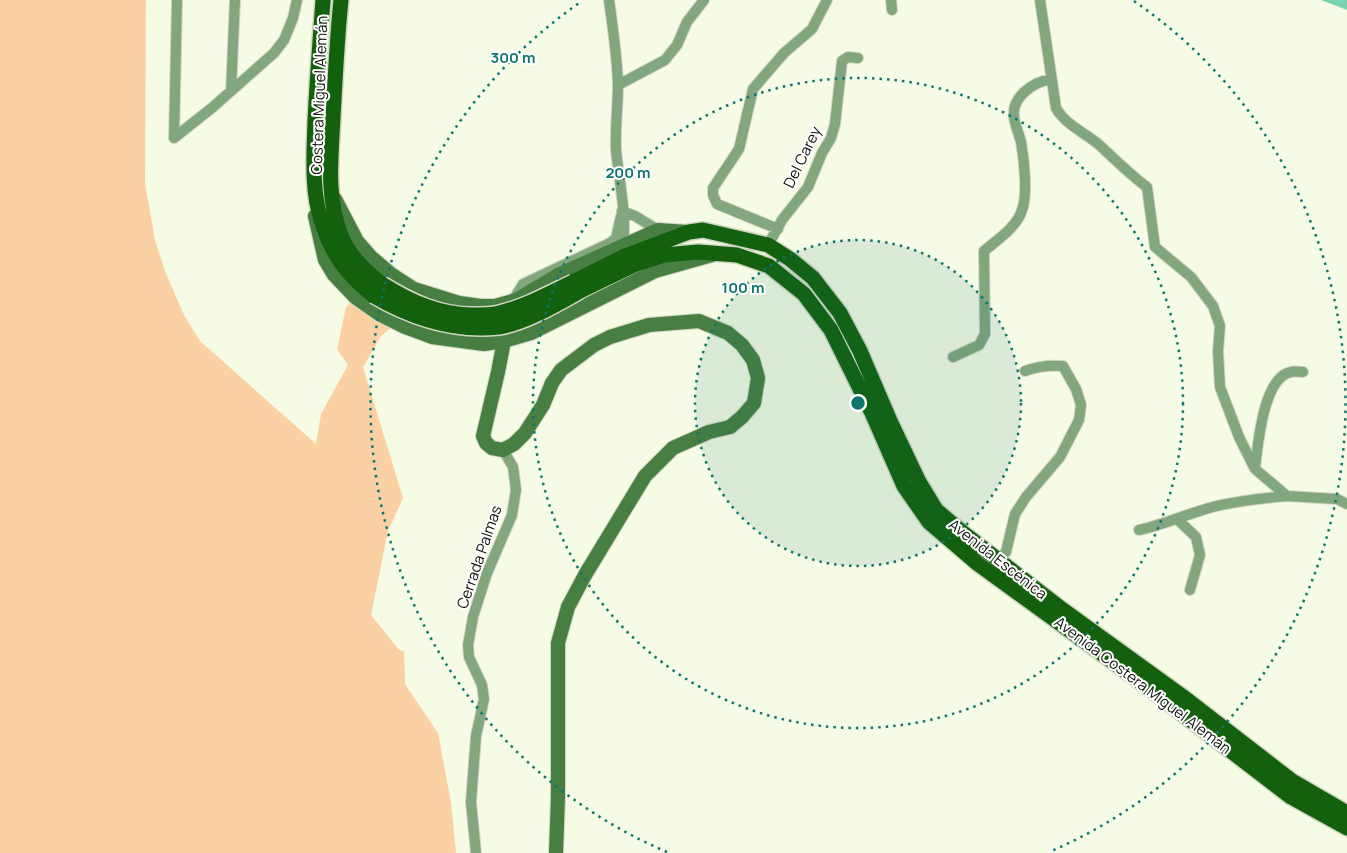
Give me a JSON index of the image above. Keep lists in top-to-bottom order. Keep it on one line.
{"streets":{"main road":["Costera Miguel Alemán","Avenida Escénica","Avenida Costera Miguel Alemán"],"street":["Del Carey","Cerrada Palmas"]},"crossings":[["Costera Miguel Alemán","Avenida Escénica"],["Costera Miguel Alemán","Avenida Costera Miguel Alemán"],["Del Carey","Avenida Escénica"]],"rings":["300 m","200 m","100 m"]}
